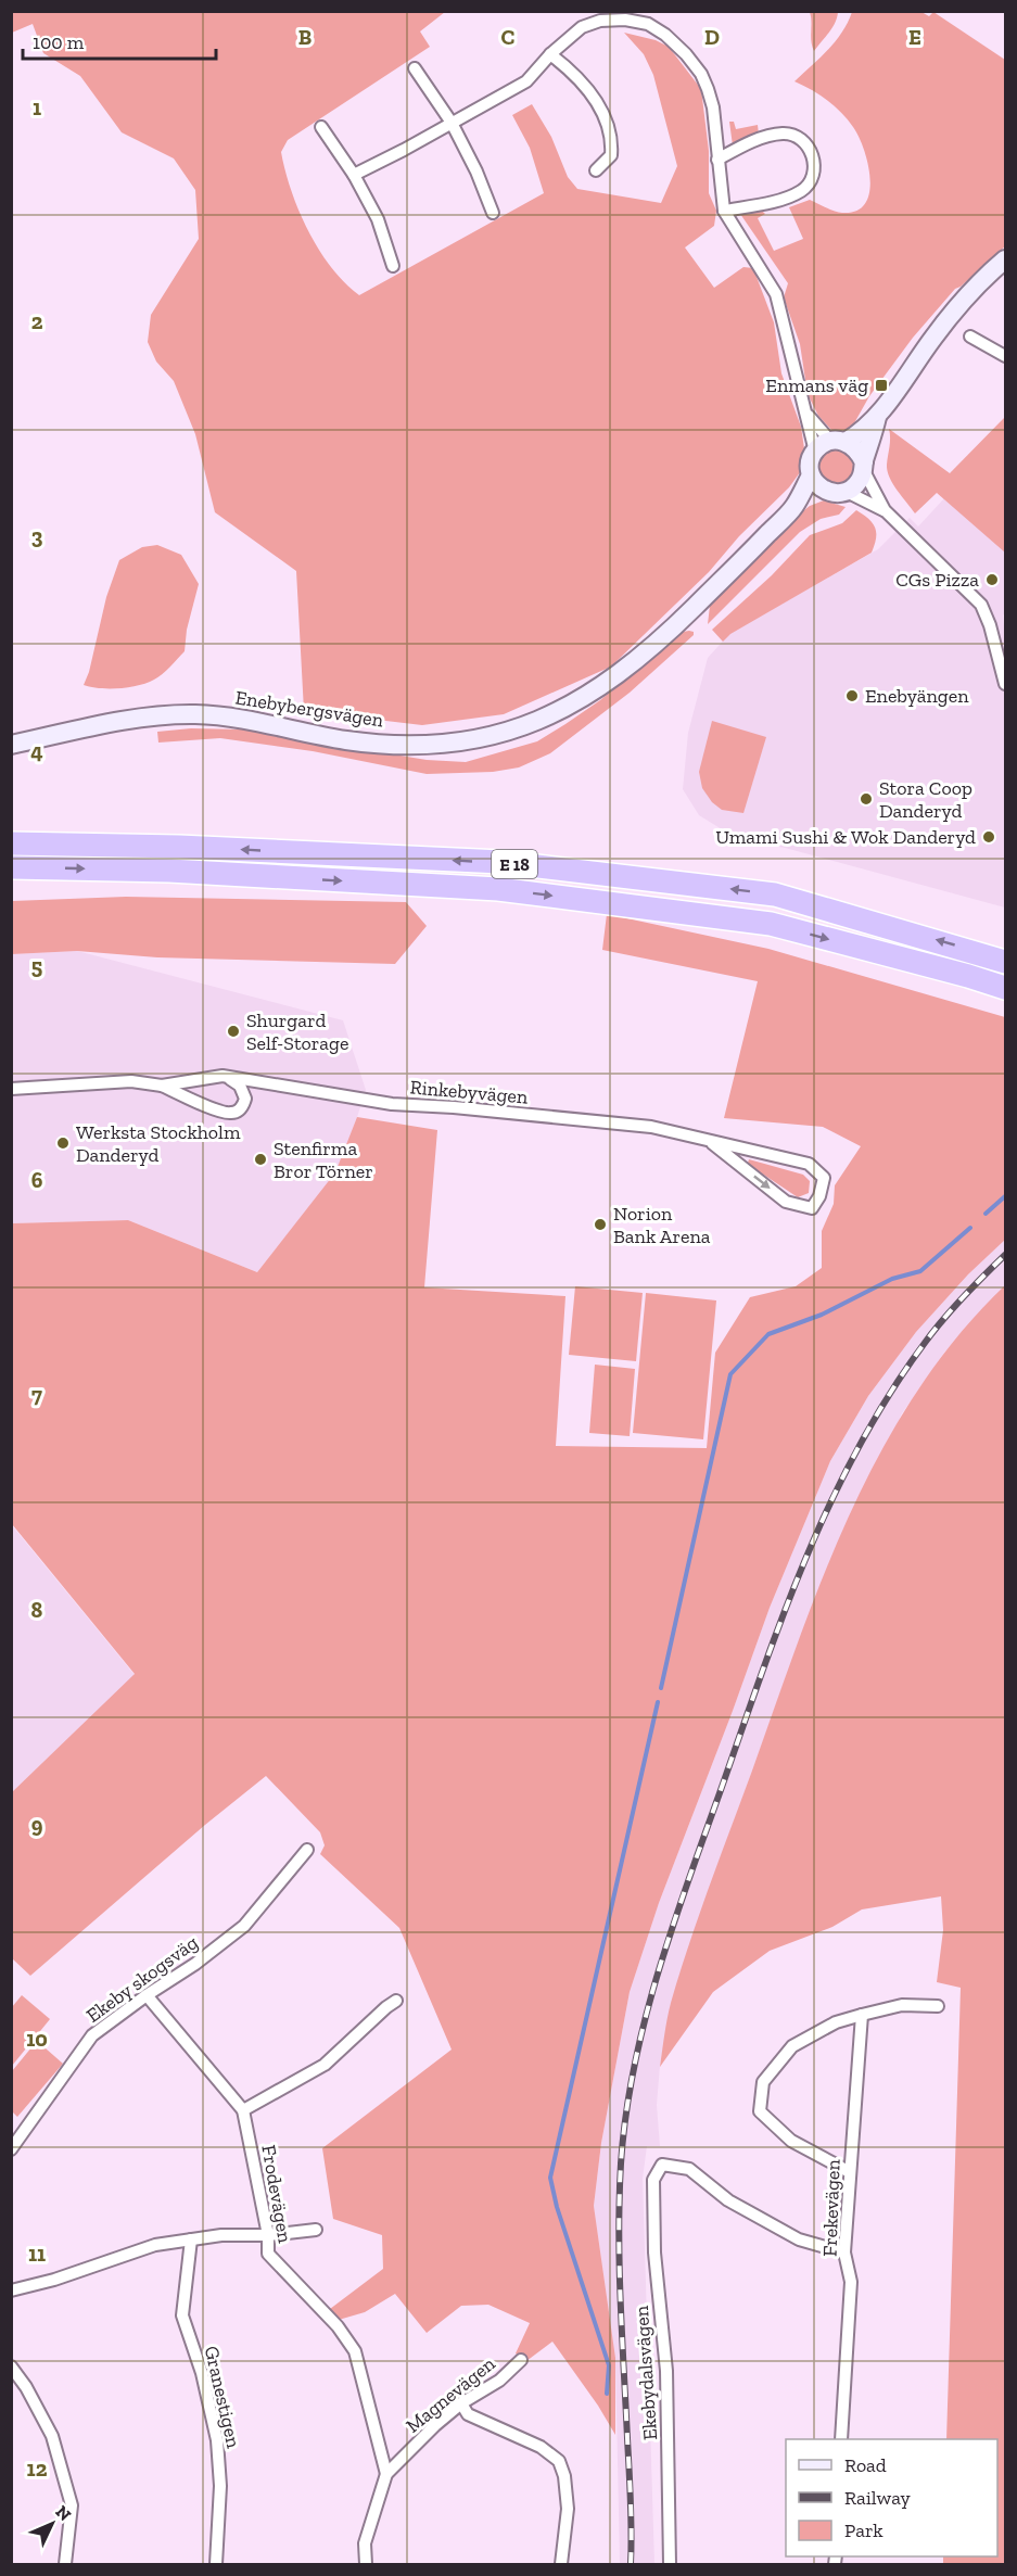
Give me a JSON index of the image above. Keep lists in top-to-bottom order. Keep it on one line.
{"streets":{"highway":["E 18"],"main road":["Enebybergsvägen"],"street":["Rinkebyvägen","Ekeby skogsväg","Frodevägen","Frekevägen","Ekebydalsvägen","Magnevägen","Granestigen"]},"crossings":[["Ekeby skogsväg","Frodevägen"],["Frodevägen","Magnevägen"],["Frekevägen","Ekebydalsvägen"]],"places":{"transit":["Enmans väg"],"other":["CGs Pizza","Enebyängen","Stora Coop Danderyd","Umami Sushi & Wok Danderyd","Shurgard Self-Storage","Werksta Stockholm Danderyd","Stenfirma Bror Törner","Norion Bank Arena"]},"legend":["Road","Railway","Park"],"scale_bar":"100 m","north":"top right","grid":{"columns":["B","C","D","E"],"rows":["1","2","3","4","5","6","7","8","9","10","11","12"]}}
